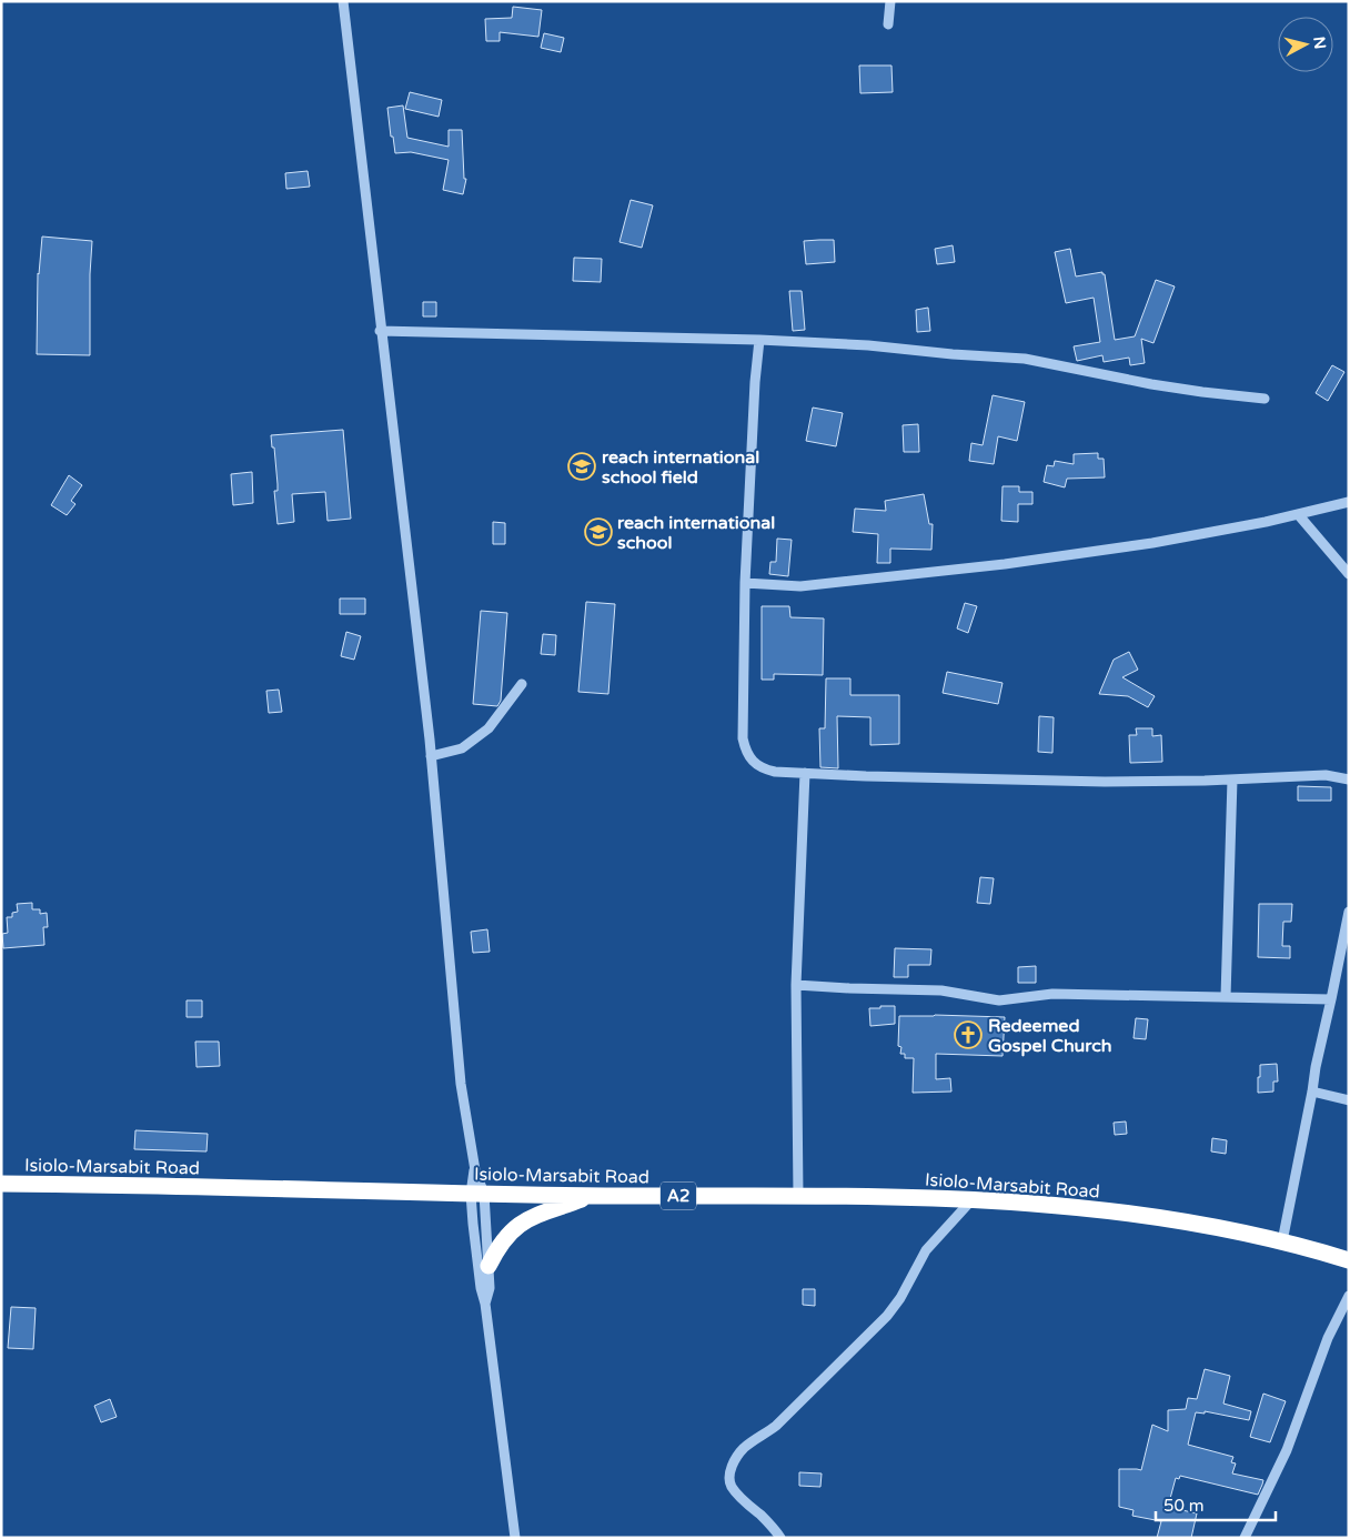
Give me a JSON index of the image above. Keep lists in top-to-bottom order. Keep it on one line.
{"streets":{"highway":["Isiolo-Marsabit Road","A2"]},"places":{"school or university":["reach international school field","reach international school"],"church":["Redeemed Gospel Church"]},"scale_bar":"50 m","north":"right"}
